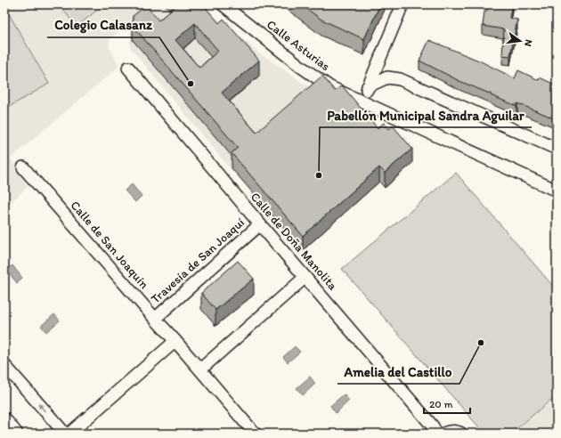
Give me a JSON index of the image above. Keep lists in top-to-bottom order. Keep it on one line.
{"streets":{"street":["Calle Asturias","Calle de Doña Manolita","Calle de San Joaquín","Travesía de San Joaquí"]},"crossings":[["Calle de Doña Manolita","Travesía de San Joaquí"],["Calle de San Joaquín","Travesía de San Joaquí"]],"places":["Colegio Calasanz","Pabellón Municipal Sandra Aguilar","Amelia del Castillo"],"scale_bar":"20 m","north":"right"}
